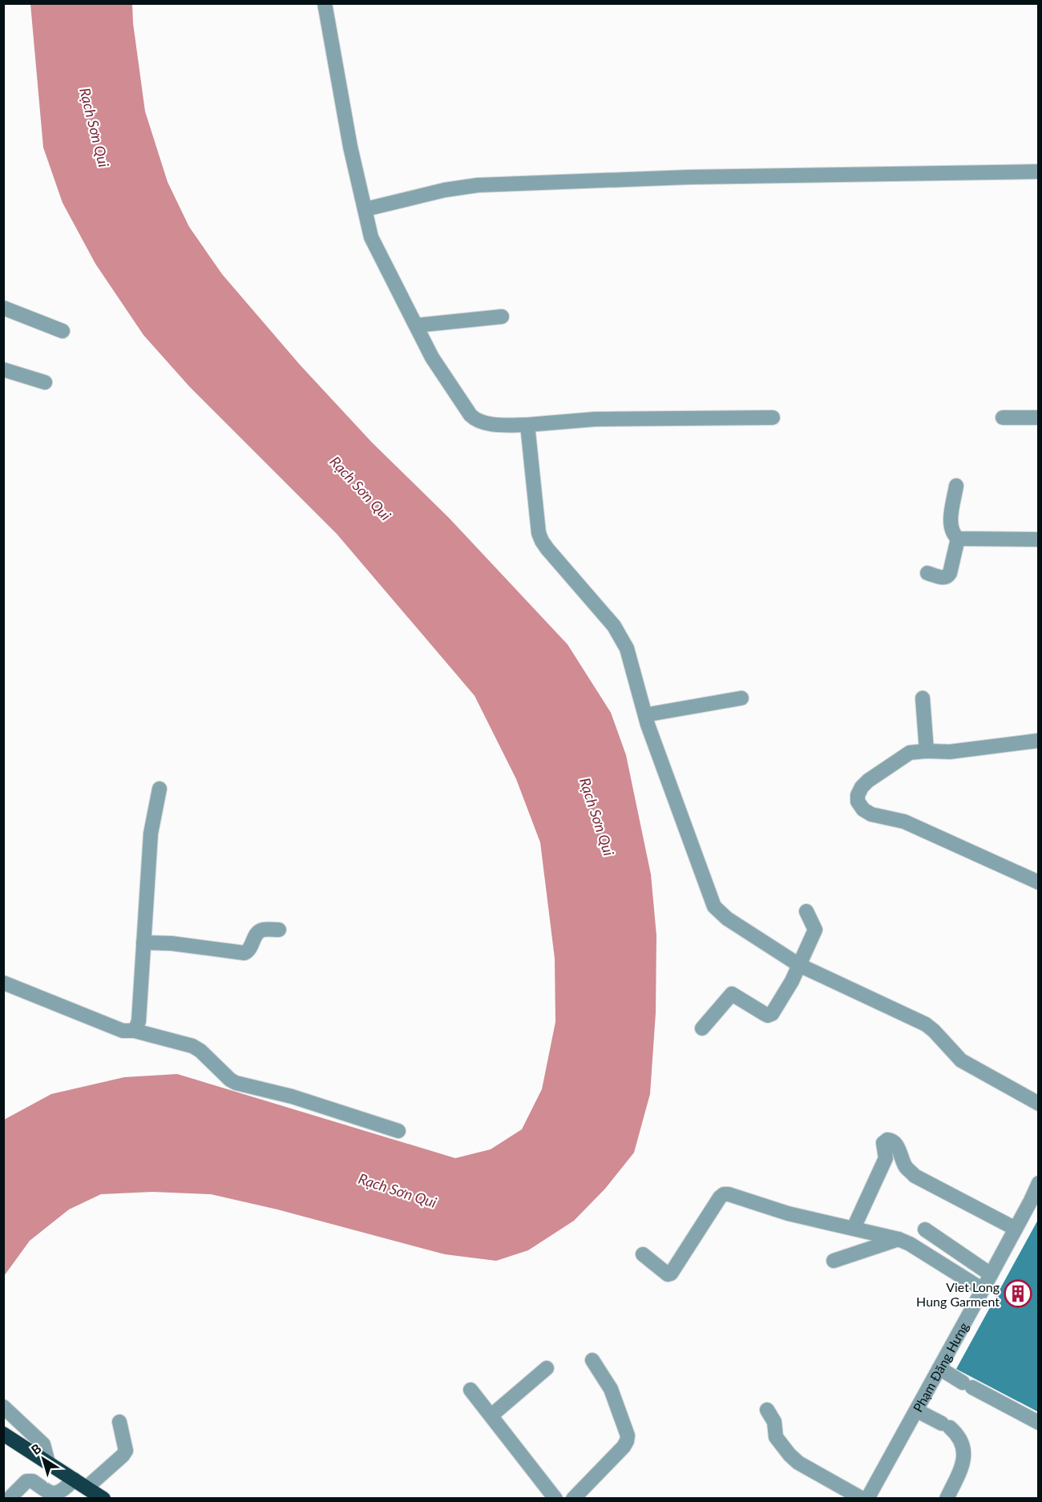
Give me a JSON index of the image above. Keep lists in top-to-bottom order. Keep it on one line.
{"streets":{"street":["Phạm Đăng Hưng"]},"water":["Rạch Sơn Qui"],"places":{"building":["Viet Long Hung Garment"]},"north":"top left"}
